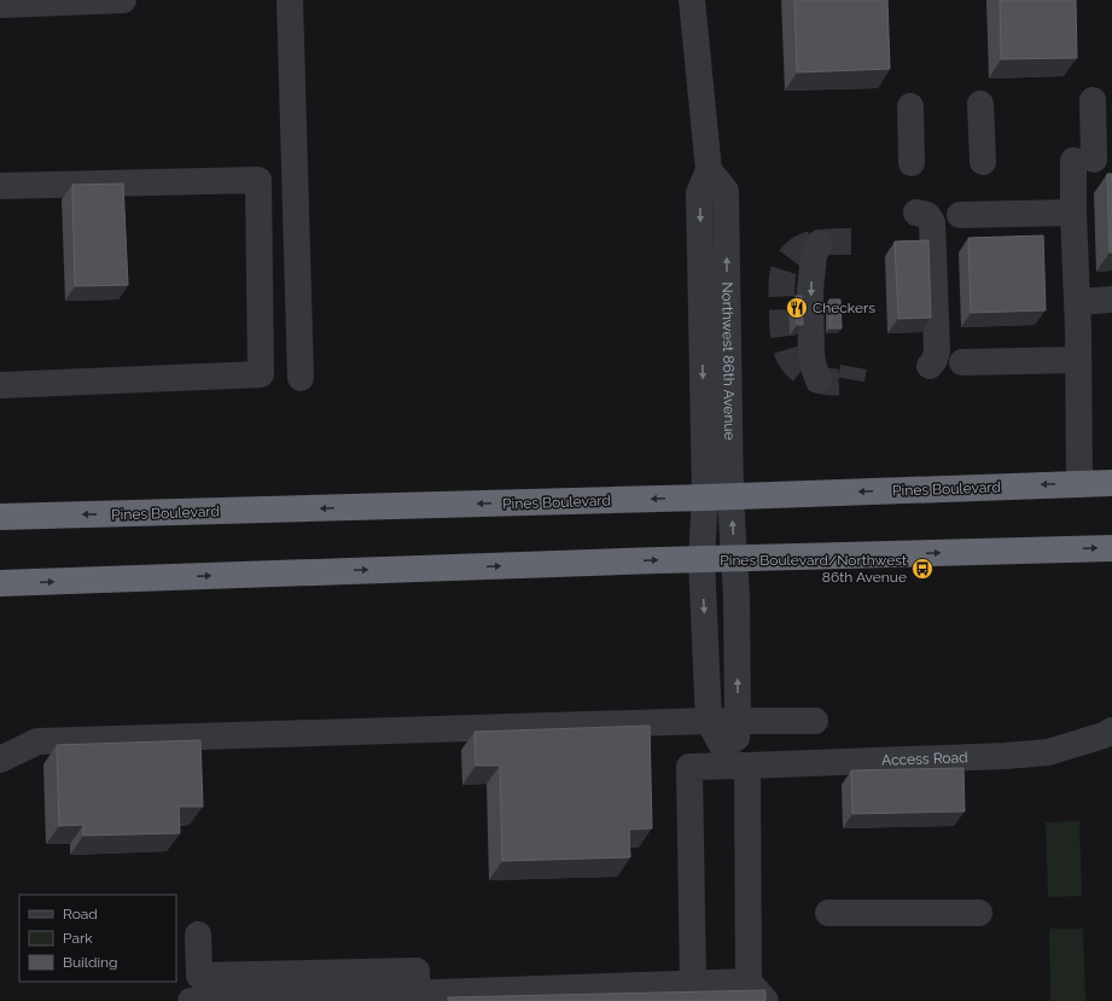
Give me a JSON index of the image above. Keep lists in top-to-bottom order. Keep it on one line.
{"streets":{"highway":["Pines Boulevard"],"street":["Northwest 86th Avenue","Access Road"]},"crossings":[["Northwest 86th Avenue","Pines Boulevard"]],"places":{"restaurant":["Checkers"],"bus stop":["Pines Boulevard/Northwest 86th Avenue"]},"legend":["Road","Park","Building"]}
